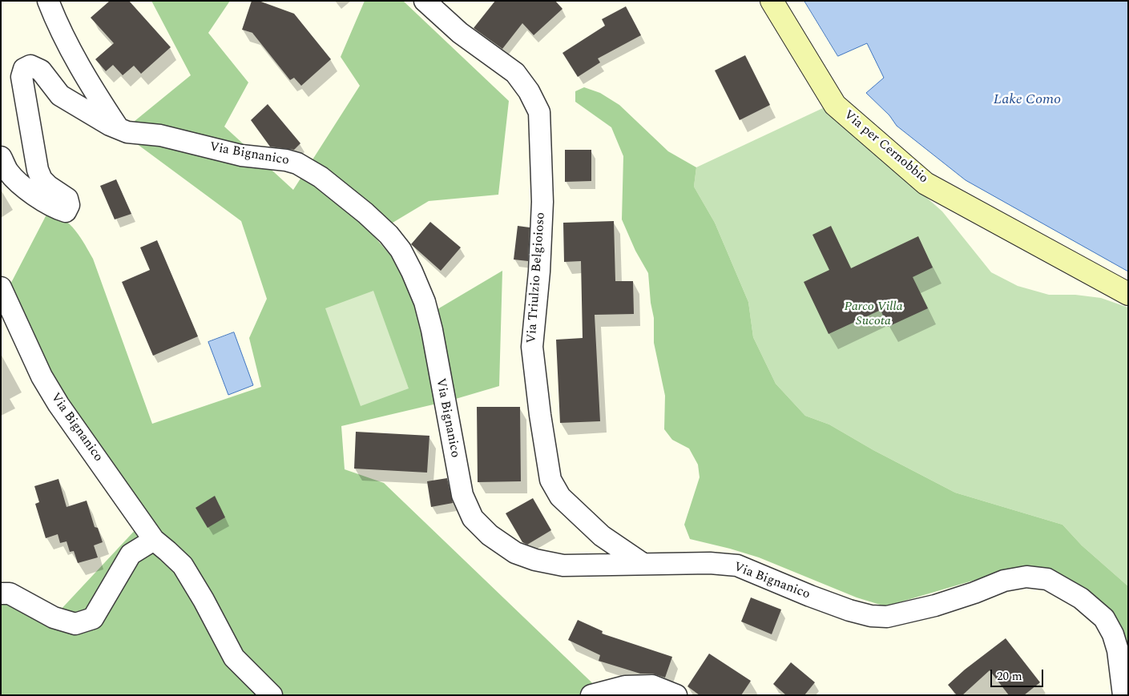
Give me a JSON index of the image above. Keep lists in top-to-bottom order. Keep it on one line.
{"streets":{"main road":["Via per Cernobbio"],"street":["Via Bignanico","Via Triulzio Belgioioso"]},"crossings":[["Via Bignanico","Via Triulzio Belgioioso"]],"water":["Lake Como"],"parks":["Parco Villa Sucota"],"scale_bar":"20 m"}
